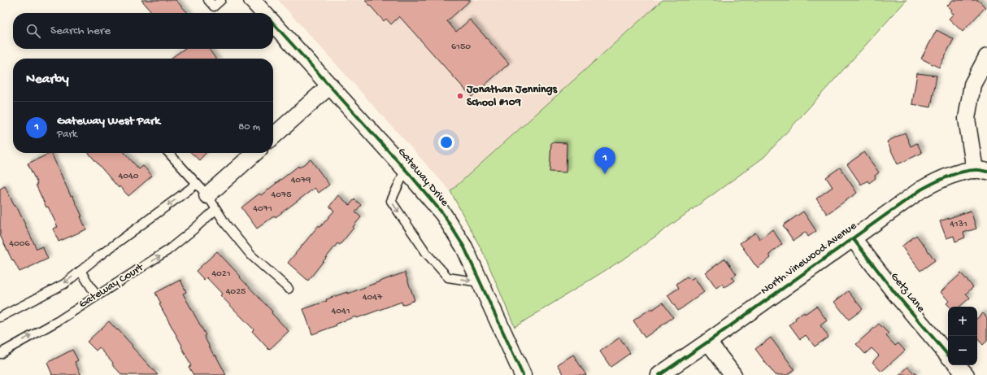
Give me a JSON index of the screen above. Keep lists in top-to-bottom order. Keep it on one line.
{"streets":{"street":["Gateway Drive","North Vinewood Avenue","Getz Lane"],"lane":["Gateway Court"]},"crossings":[["North Vinewood Avenue","Getz Lane"]],"places":["Jonathan Jennings School #109"],"house_numbers":["6150","4040","4079","4075","4071","4131","4006","4021","4025","4047","4041"],"page":{"search":"Search here","heading":"Nearby","list":[{"mark":"1","name":"Gateway West Park","note":"Park","value":"80 m"}],"pins":"1","map_buttons":["+","−"]}}
